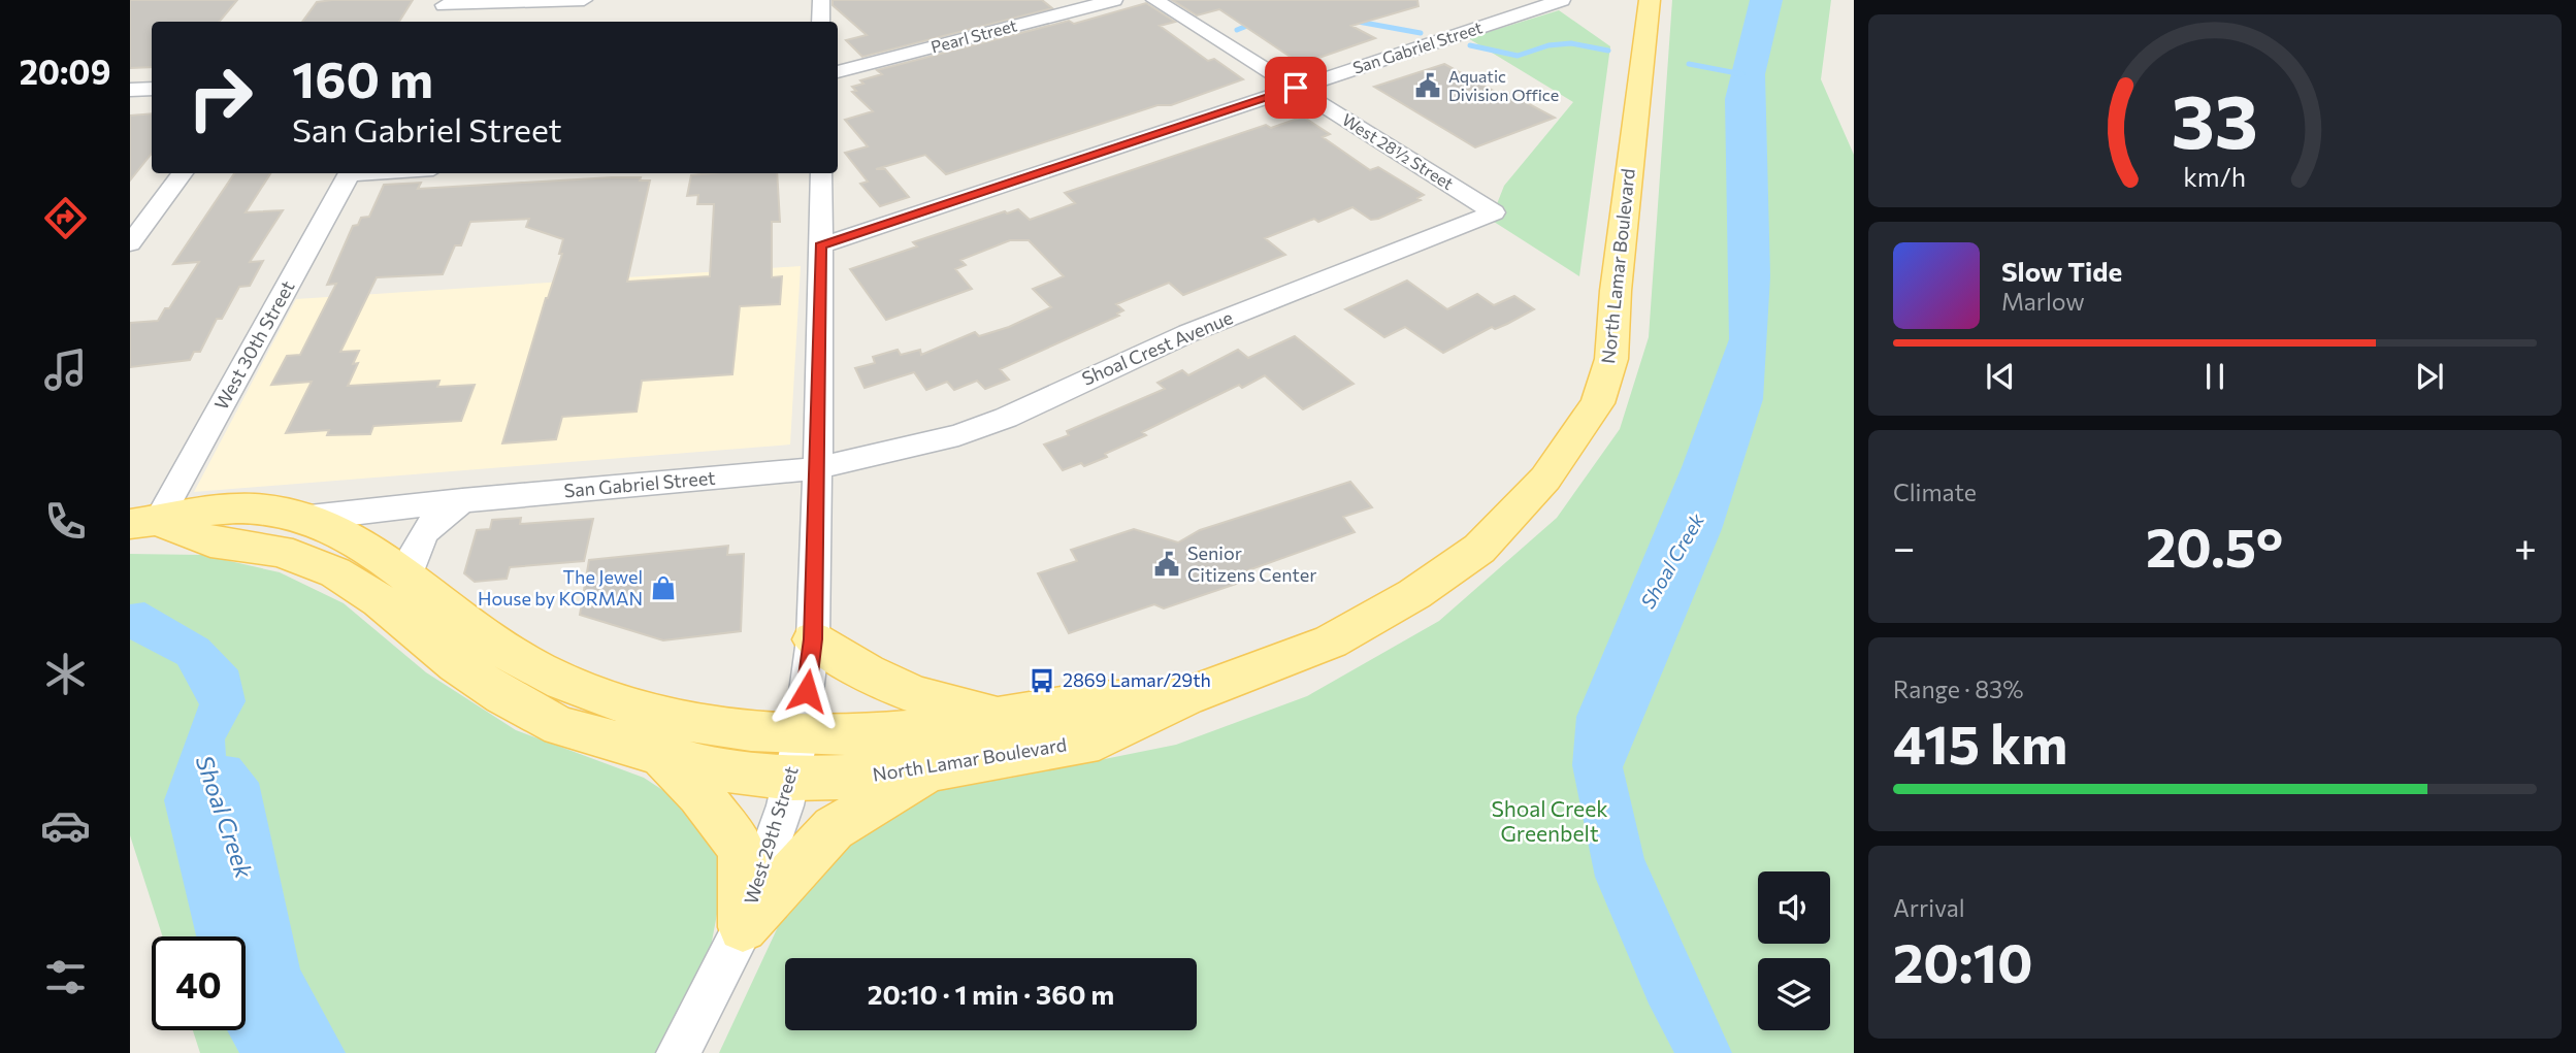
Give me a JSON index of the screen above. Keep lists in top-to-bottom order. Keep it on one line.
{"streets":{"main road":["North Lamar Boulevard"],"street":["Pearl Street","San Gabriel Street","West 28½ Street","West 30th Street","Shoal Crest Avenue","West 29th Street"]},"crossings":[["San Gabriel Street","West 28½ Street"],["San Gabriel Street","North Lamar Boulevard"],["San Gabriel Street","Shoal Crest Avenue"],["San Gabriel Street","West 29th Street"],["West 28½ Street","Shoal Crest Avenue"],["North Lamar Boulevard","West 30th Street"],["North Lamar Boulevard","West 29th Street"],["Shoal Crest Avenue","West 29th Street"]],"water":["Shoal Creek"],"parks":["Shoal Creek Greenbelt"],"places":{"public building":["Aquatic Division Office","Senior Citizens Center"],"shop":["The Jewel House by KORMAN"],"bus stop":["2869 Lamar/29th"]},"page":{"tabs":"20:09","turn":["160 m","San Gabriel Street"],"song":["Slow Tide","Marlow"],"tile":["Climate",["Range · 83%","415 km"],["Arrival","20:10"]],"heat":["−","20.5°","+"],"limit":"40","trip":"20:10 · 1 min · 360 m","gauge":["33","km/h"]}}
